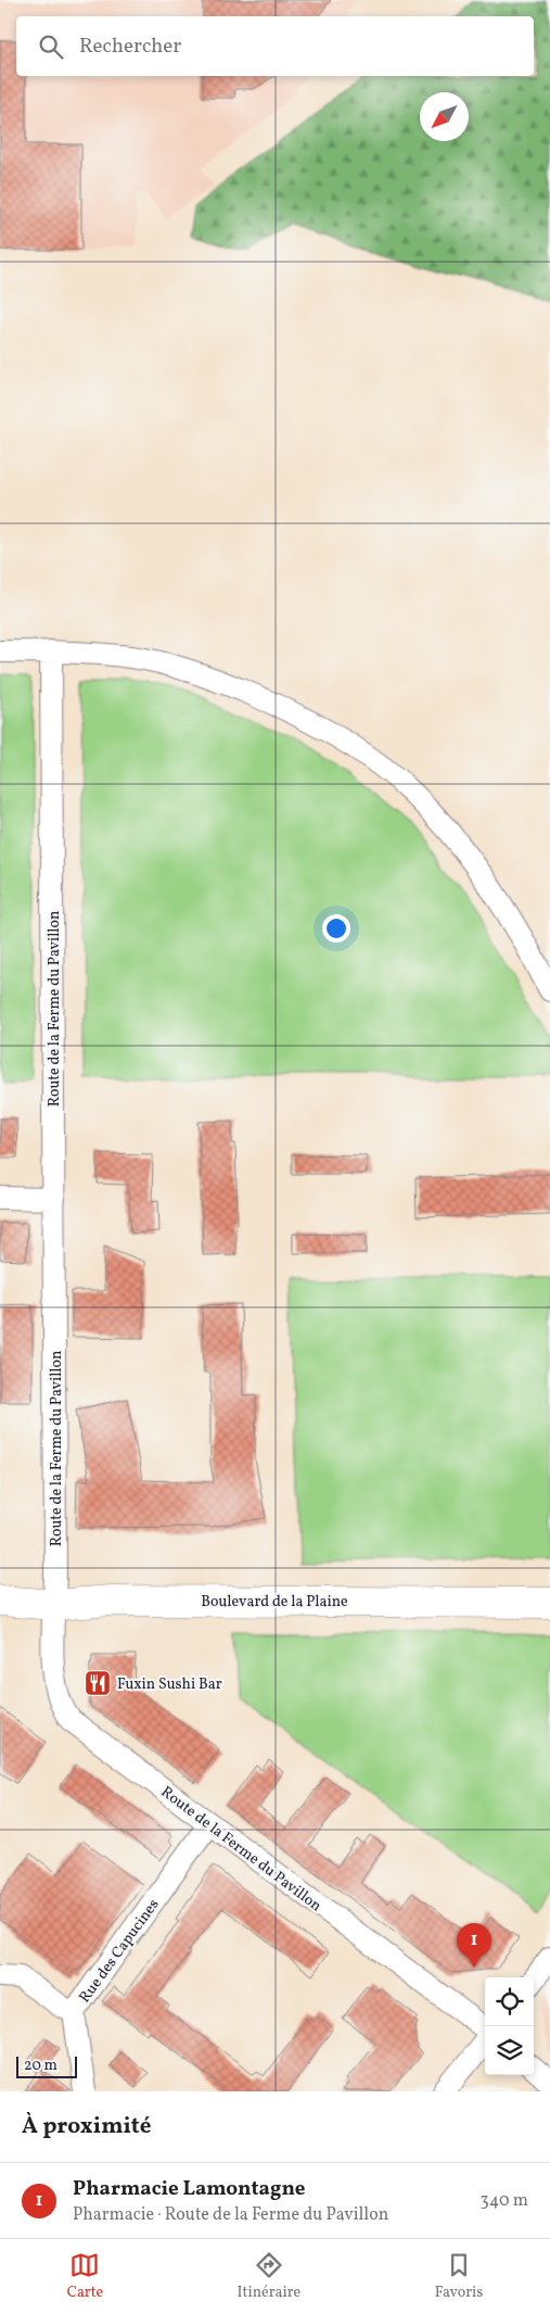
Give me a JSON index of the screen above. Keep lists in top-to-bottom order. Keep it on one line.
{"streets":{"main road":["Boulevard de la Plaine"],"street":["Route de la Ferme du Pavillon","Rue des Capucines"]},"crossings":[["Route de la Ferme du Pavillon","Boulevard de la Plaine"],["Route de la Ferme du Pavillon","Rue des Capucines"]],"places":{"restaurant":["Fuxin Sushi Bar"]},"scale_bar":"20 m","north":"bottom left","page":{"search":"Rechercher","pins":"1","scale":"20 m","heading":"À proximité","list":[{"mark":"1","name":"Pharmacie Lamontagne","note":"Pharmacie · Route de la Ferme du Pavillon","value":"340 m"}],"nav":["Carte","Itinéraire","Favoris"]}}
